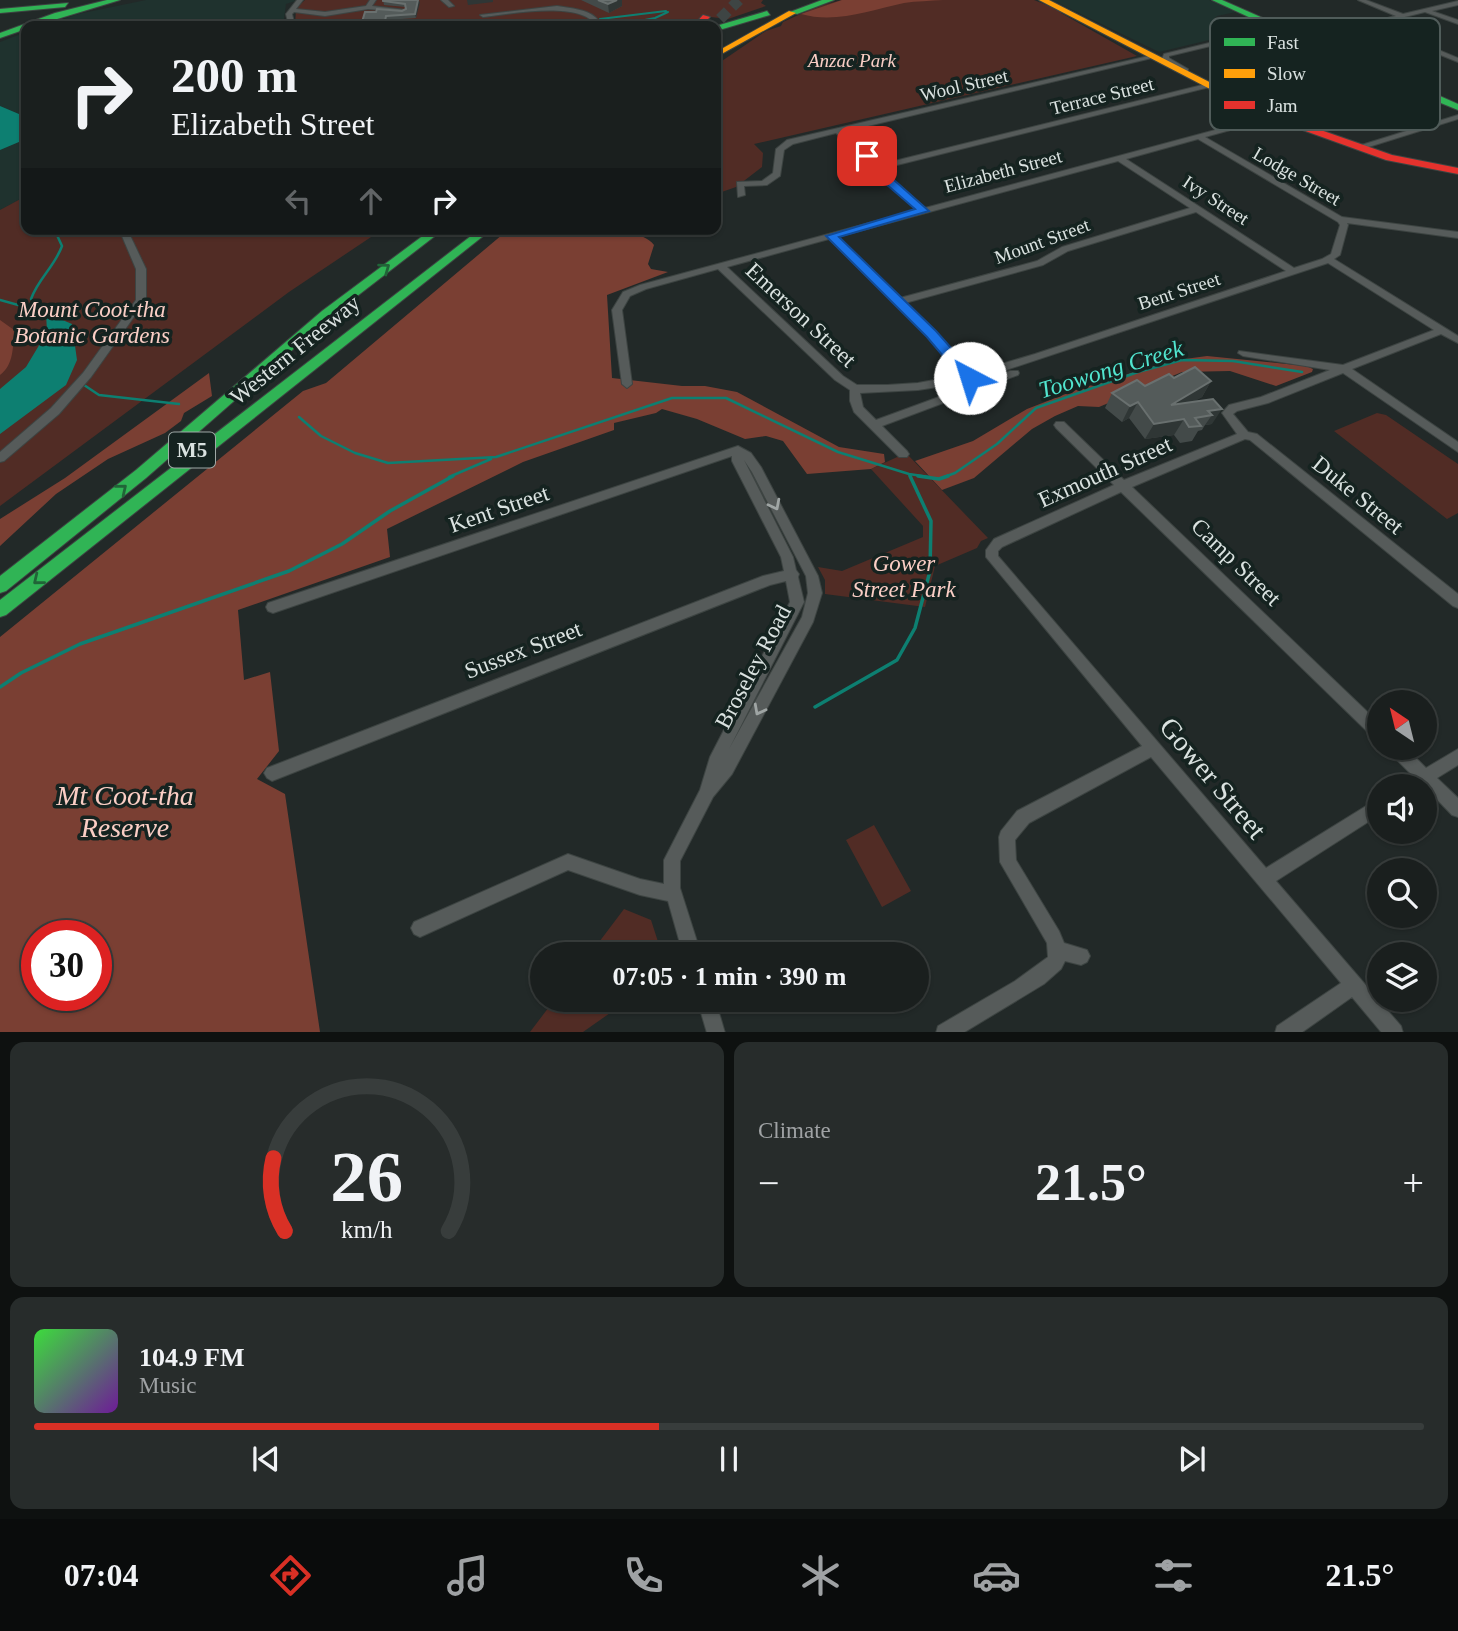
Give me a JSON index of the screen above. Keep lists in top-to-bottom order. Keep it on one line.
{"streets":{"main road":["Western Freeway","M5"],"street":["Wool Street","Terrace Street","Elizabeth Street","Lodge Street","Ivy Street","Mount Street","Bent Street","Emerson Street","Exmouth Street","Duke Street","Kent Street","Camp Street","Sussex Street","Broseley Road","Gower Street"]},"crossings":[["Elizabeth Street","Lodge Street"],["Elizabeth Street","Ivy Street"],["Elizabeth Street","Emerson Street"],["Lodge Street","Bent Street"],["Ivy Street","Mount Street"],["Ivy Street","Bent Street"],["Bent Street","Emerson Street"],["Western Freeway","M5"],["Exmouth Street","Duke Street"],["Exmouth Street","Camp Street"],["Exmouth Street","Gower Street"],["Kent Street","Broseley Road"],["Sussex Street","Broseley Road"]],"water":["Toowong Creek"],"parks":["Anzac Park","Mount Coot-tha Botanic Gardens","Gower Street Park","Mt Coot-tha Reserve"],"legend":["Fast","Slow","Jam"],"north":"top left","page":{"turn":["200 m","Elizabeth Street"],"limit":"30","trip":"07:05 · 1 min · 390 m","tile":"Climate","heat":["−","21.5°","+"],"song":["104.9 FM","Music"],"tabs":["07:04","21.5°"],"gauge":["26","km/h"]}}
